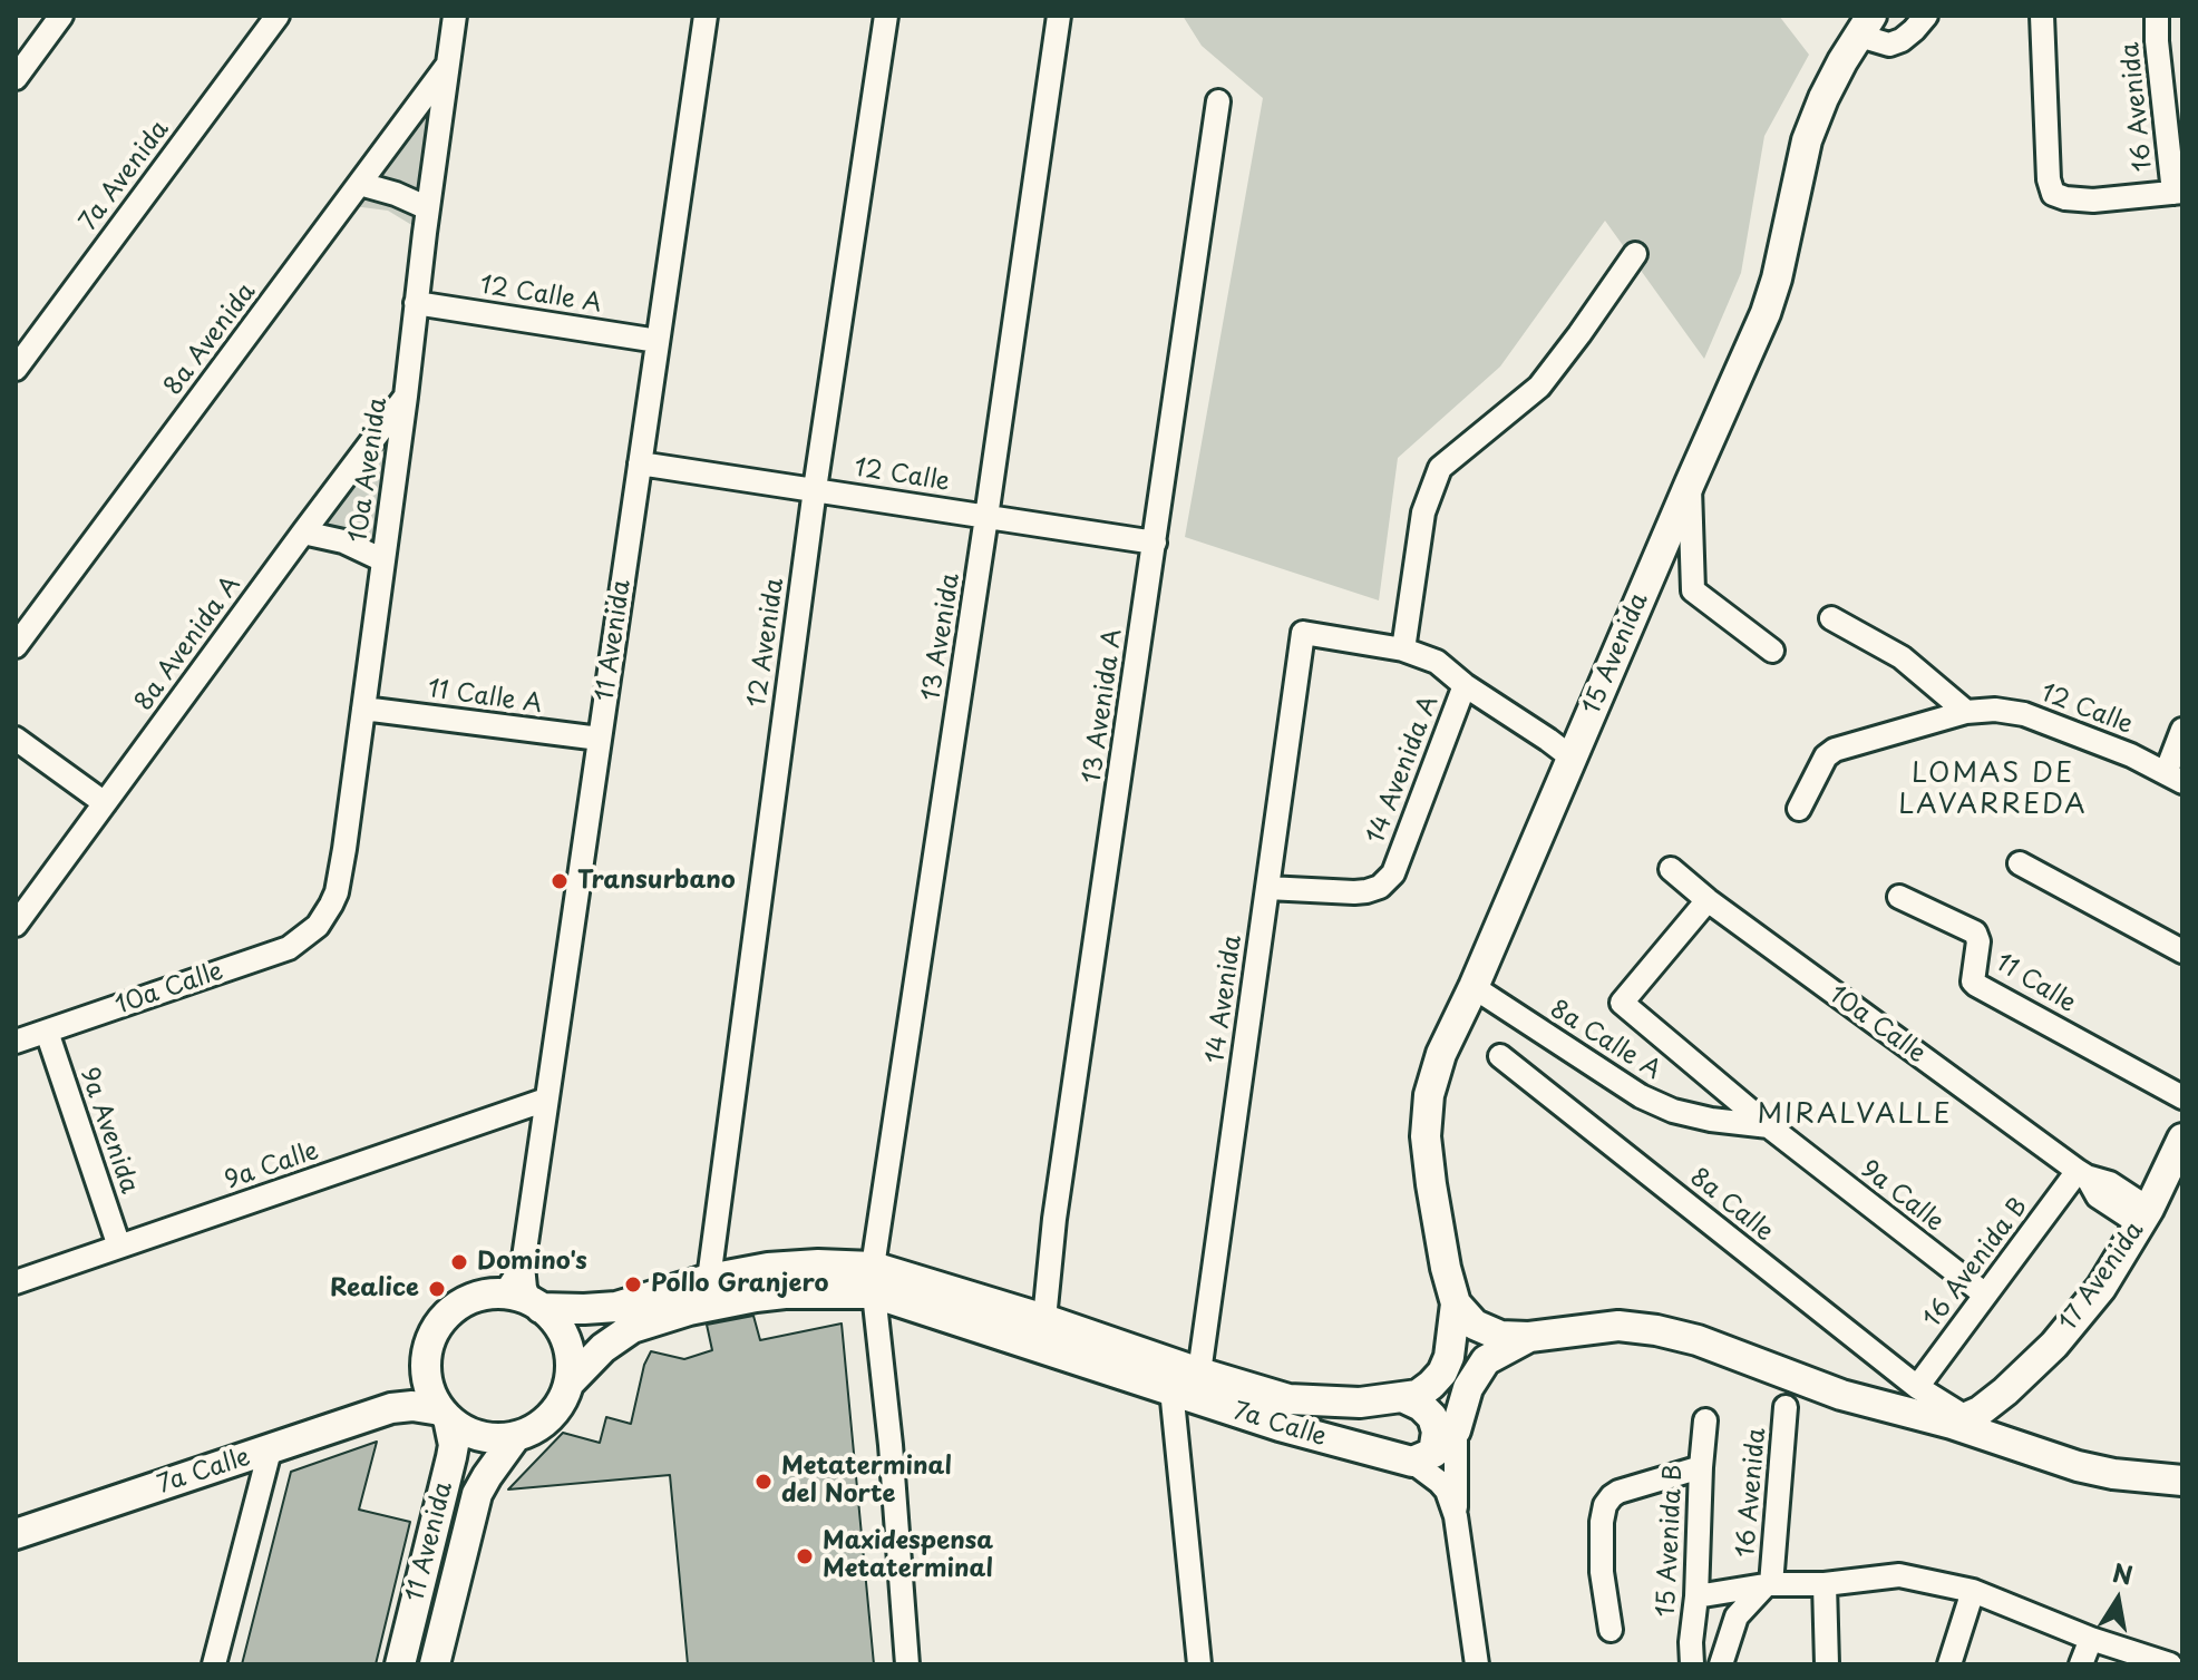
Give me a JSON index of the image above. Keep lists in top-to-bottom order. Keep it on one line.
{"streets":{"main road":["11 Avenida","15 Avenida","17 Avenida","7a Calle"],"street":["16 Avenida","7a Avenida","12 Calle A","8a Avenida","10a Avenida","12 Calle","13 Avenida","12 Avenida","8a Avenida A","11 Calle A","13 Avenida A","14 Avenida A","11 Calle","10a Calle","14 Avenida","8a Calle A","9a Avenida","9a Calle","8a Calle","16 Avenida B","15 Avenida B"]},"crossings":[["12 Calle A","10a Avenida"],["12 Calle A","11 Avenida"],["8a Avenida","10a Avenida"],["10a Avenida","8a Avenida A"],["10a Avenida","11 Calle A"],["10a Avenida","10a Calle"],["12 Calle","13 Avenida"],["12 Calle","11 Avenida"],["12 Calle","12 Avenida"],["12 Calle","13 Avenida A"],["13 Avenida","7a Calle"],["11 Avenida","11 Calle A"],["11 Avenida","9a Calle"],["11 Avenida","7a Calle"],["12 Avenida","7a Calle"],["15 Avenida","8a Calle A"],["15 Avenida","7a Calle"],["13 Avenida A","7a Calle"],["14 Avenida A","14 Avenida"],["10a Calle","9a Avenida"],["10a Calle","9a Calle"],["10a Calle","16 Avenida B"],["10a Calle","17 Avenida"],["14 Avenida","7a Calle"],["8a Calle A","9a Calle"],["9a Avenida","9a Calle"],["9a Calle","16 Avenida B"],["8a Calle","16 Avenida B"],["8a Calle","17 Avenida"]],"districts":["LOMAS DE LAVARREDA","MIRALVALLE"],"places":["Transurbano","Domino's","Pollo Granjero","Realice","Metaterminal del Norte","Maxidespensa Metaterminal"],"north":"top"}
